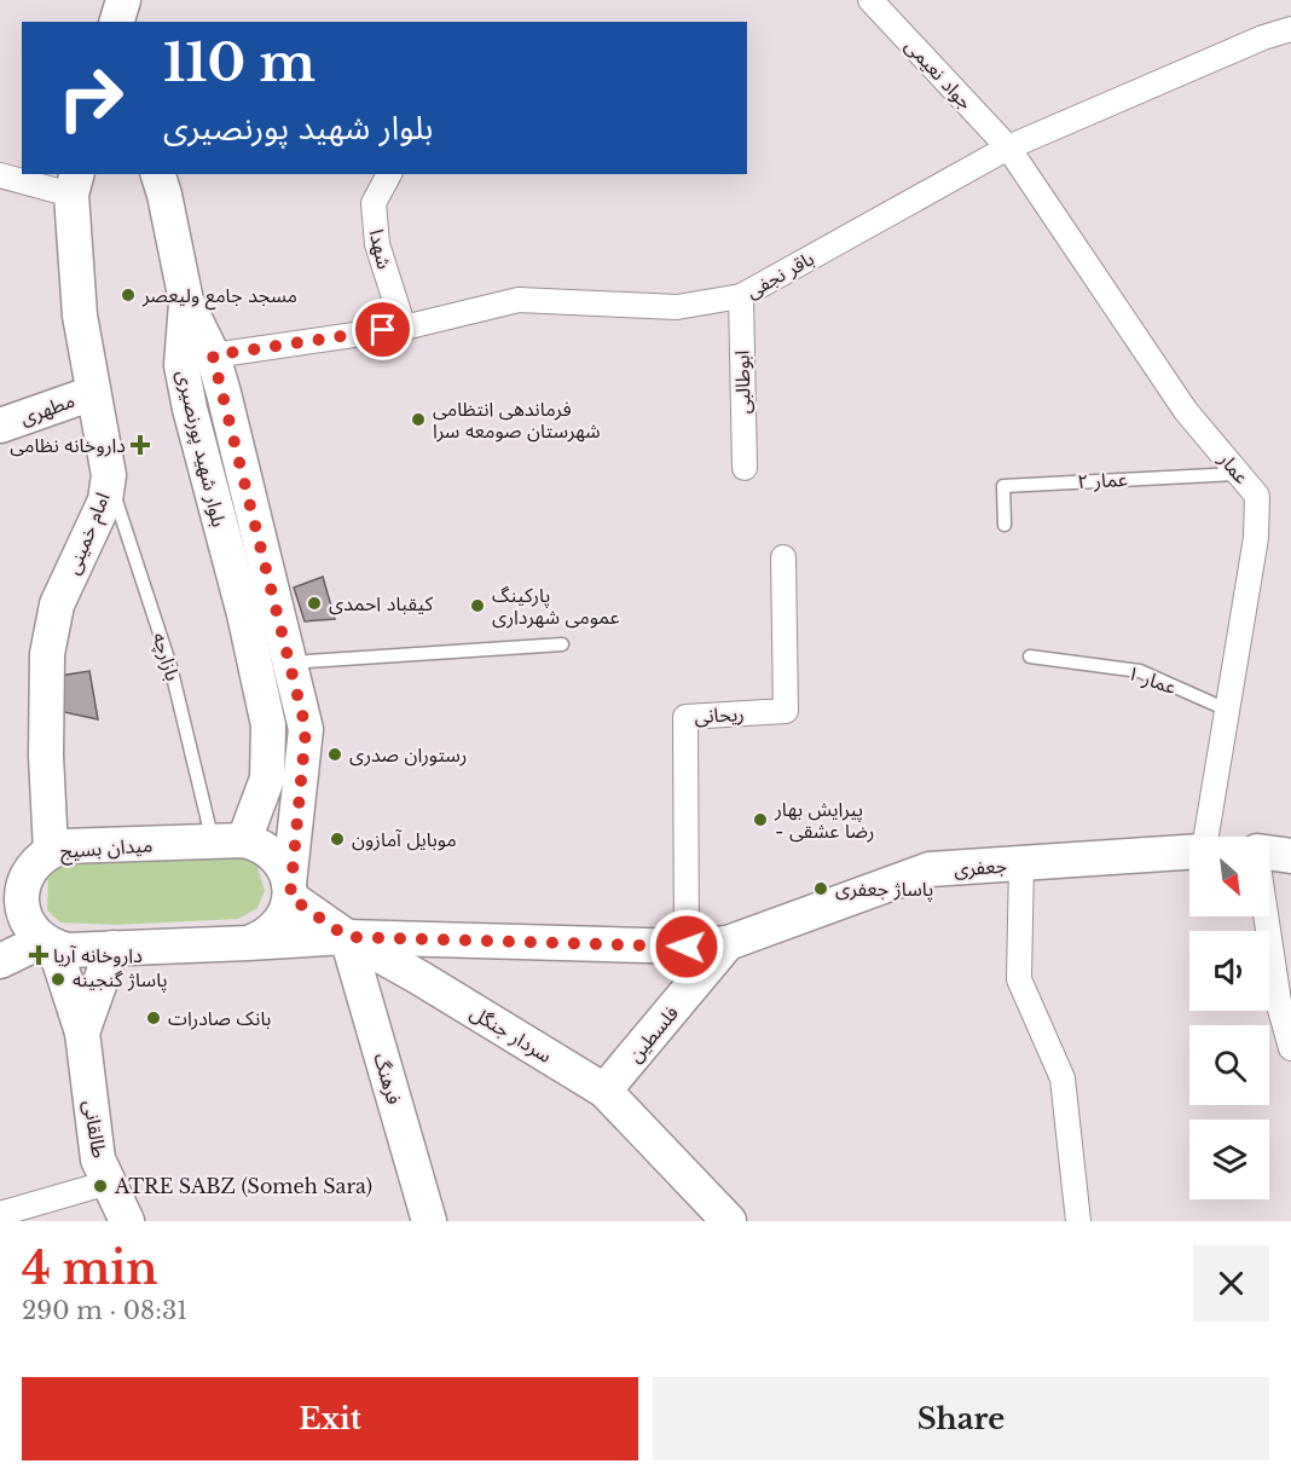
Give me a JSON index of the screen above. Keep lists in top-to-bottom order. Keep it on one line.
{"streets":{"main road":["مطهری","بلوار شهید پورنصیری","امام خمینی","میدان بسیج","جعفری","سردار جنگل","فلسطین","فرهنگ","طالقانی"],"street":["جواد نعیمی","شهدا","باقر نجفی","ابوطالبی","عمار","ریحانی"],"lane":["عمار ۲","بازارچه","عمار ۱"]},"crossings":[["جواد نعیمی","باقر نجفی"],["جواد نعیمی","عمار"],["شهدا","باقر نجفی"],["باقر نجفی","ابوطالبی"],["باقر نجفی","بلوار شهید پورنصیری"],["باقر نجفی","عمار"],["مطهری","امام خمینی"],["بلوار شهید پورنصیری","بازارچه"],["بلوار شهید پورنصیری","میدان بسیج"],["بلوار شهید پورنصیری","سردار جنگل"],["عمار","عمار ۲"],["عمار","عمار ۱"],["امام خمینی","بازارچه"],["امام خمینی","میدان بسیج"],["بازارچه","میدان بسیج"],["جعفری","فلسطین"],["سردار جنگل","فلسطین"],["سردار جنگل","فرهنگ"]],"places":{"other":["مسجد جامع ولیعصر","فرماندهی انتظامی شهرستان صومعه سرا","کیقباد احمدی","پارکینگ عمومی شهرداری","رستوران صدری","پیرایش بهار - رضا عشقی","موبایل آمازون","پاساژ جعفری","پاساژ گنجینه","بانک صادرات","ATRE SABZ (Someh Sara)"],"health":["داروخانه نظامی","داروخانه آریا"]},"north":"bottom right","page":{"turn":["110 m","بلوار شهید پورنصیری"],"heading":["4 min","290 m · 08:31"],"buttons":["Exit","Share"]}}
